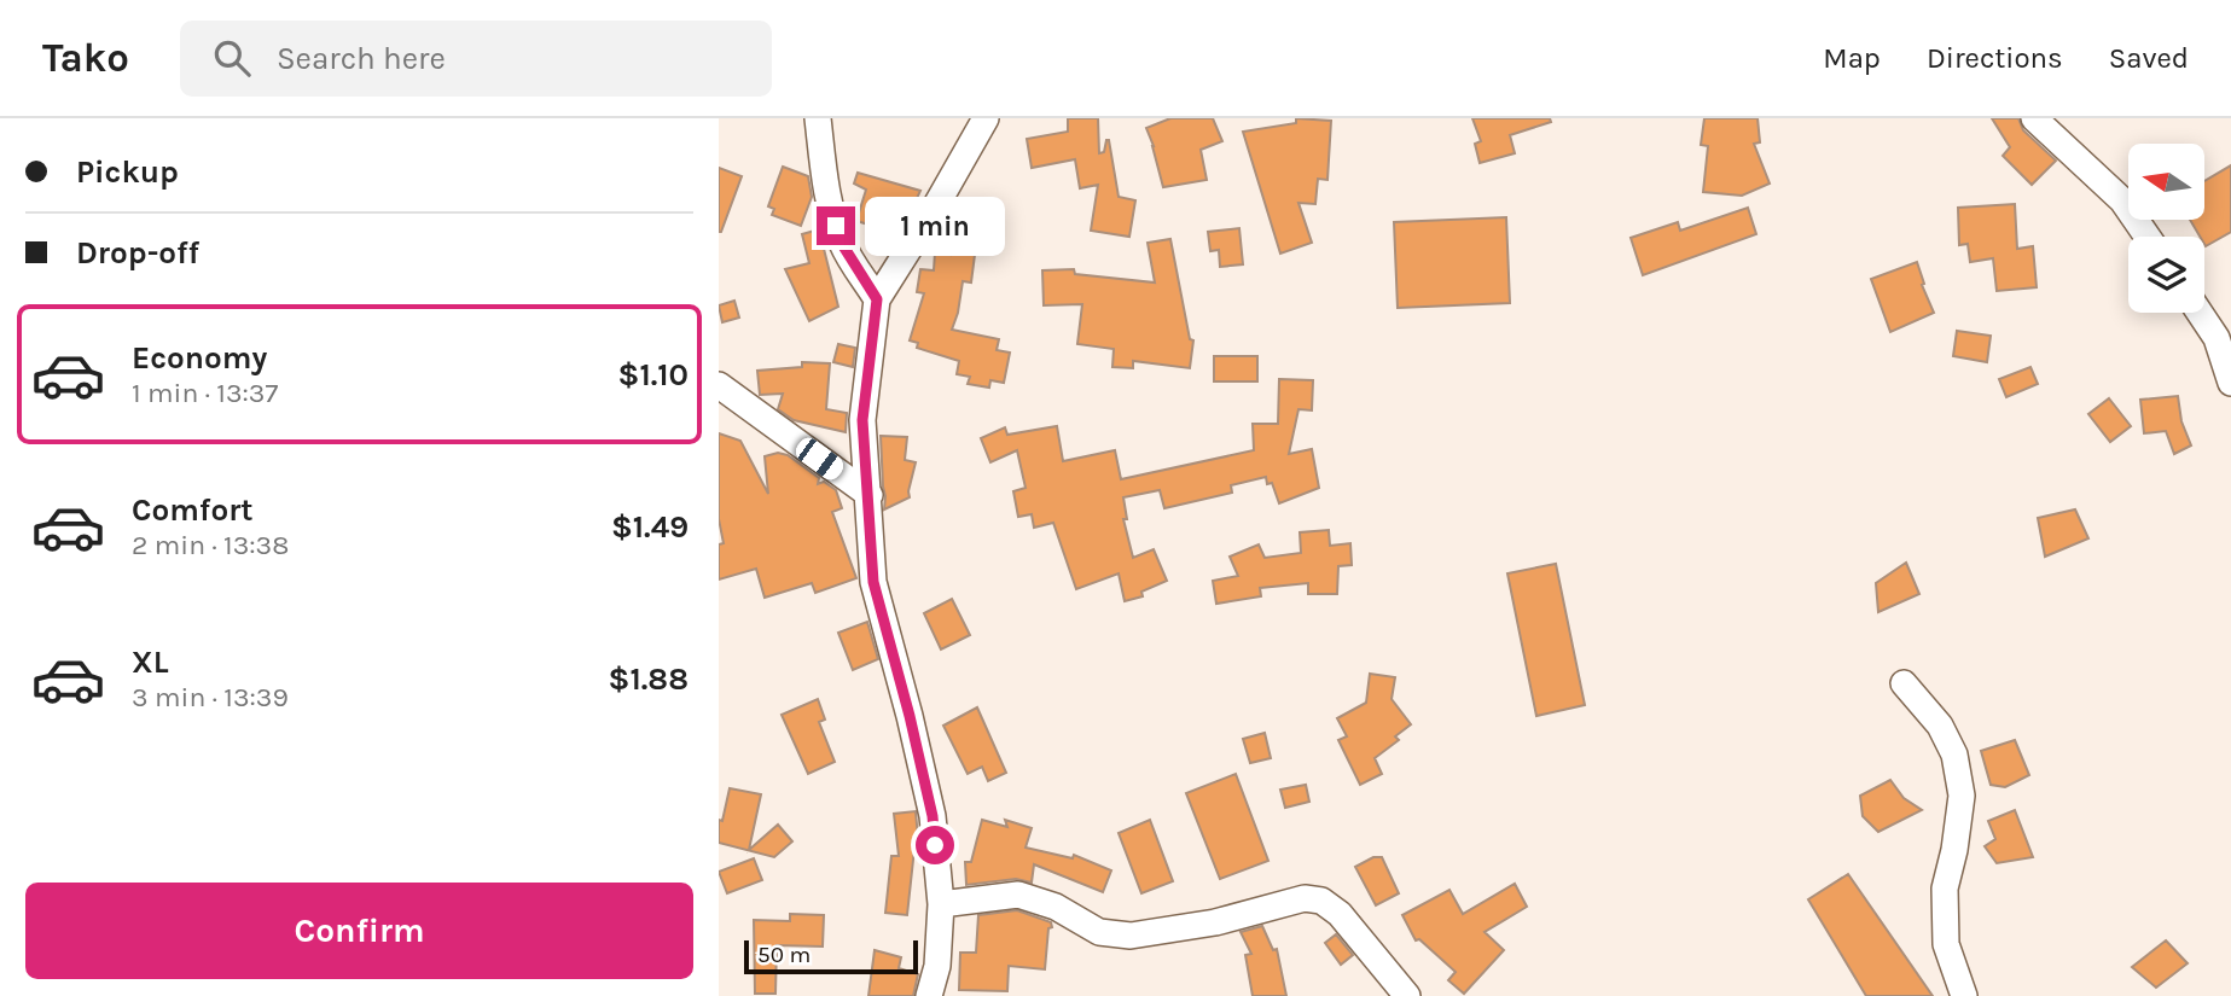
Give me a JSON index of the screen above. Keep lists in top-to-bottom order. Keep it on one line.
{"scale_bar":"50 m","north":"left","page":{"header":"Tako","search":"Search here","nav":["Map","Directions","Saved"],"banner":["Pickup","Drop-off"],"bubble":"1 min","list":[{"name":"Economy","note":"1 min · 13:37","value":"$1.10"},{"name":"Comfort","note":"2 min · 13:38","value":"$1.49"},{"name":"XL","note":"3 min · 13:39","value":"$1.88"}],"buttons":"Confirm","scale":"50 m"}}
